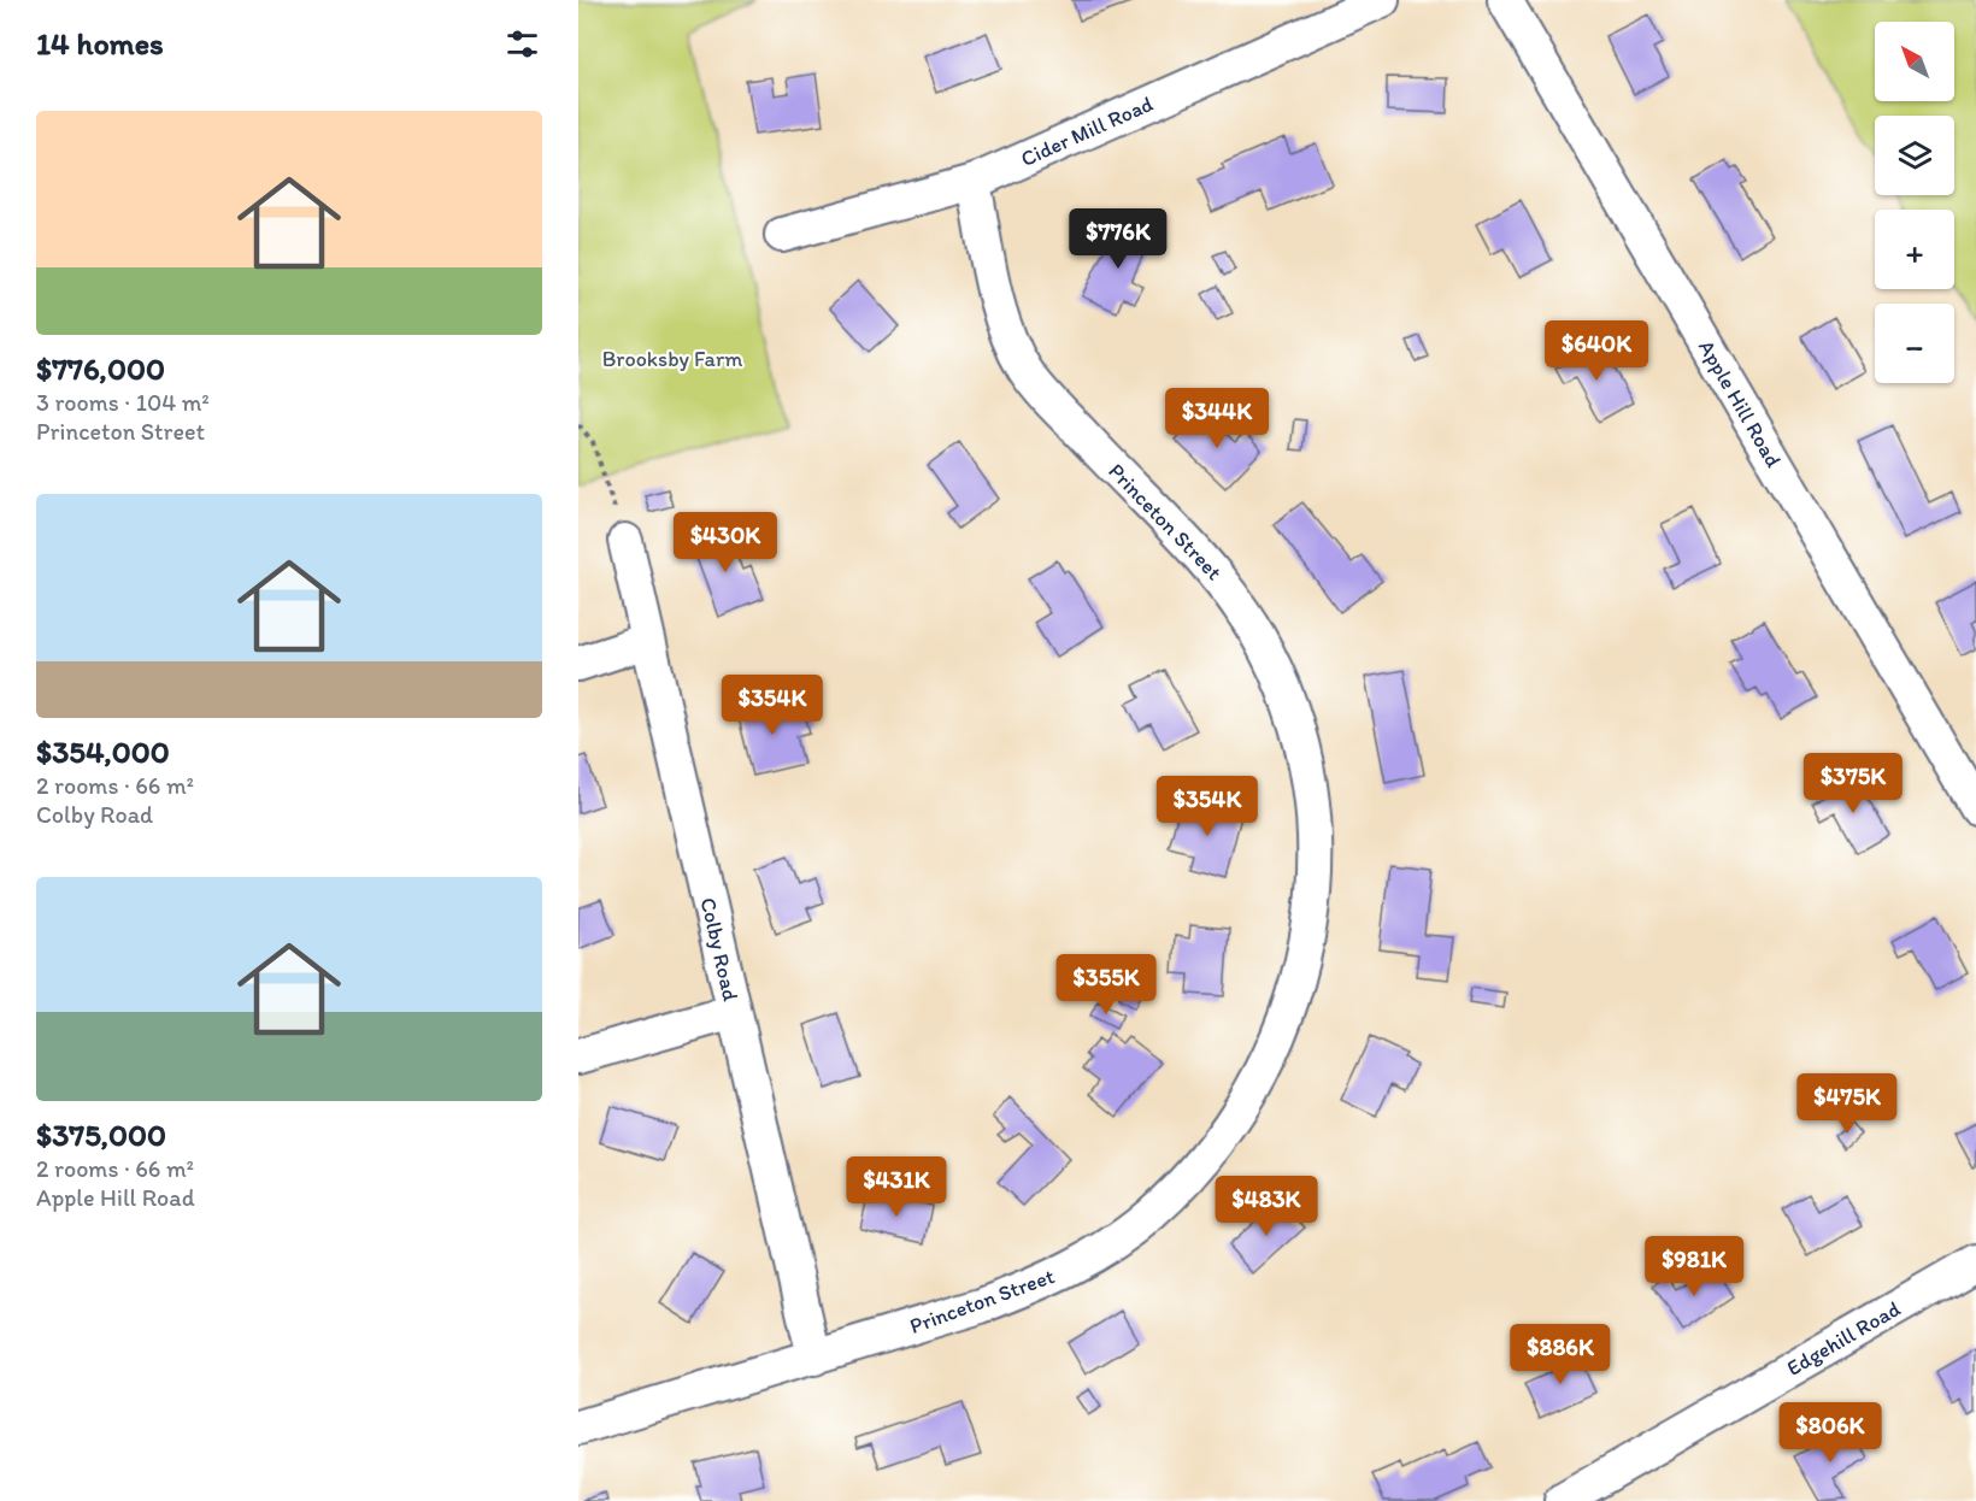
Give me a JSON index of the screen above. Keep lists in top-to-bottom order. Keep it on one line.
{"streets":{"street":["Cider Mill Road","Apple Hill Road","Princeton Street","Colby Road","Edgehill Road"]},"crossings":[["Cider Mill Road","Princeton Street"],["Princeton Street","Colby Road"]],"parks":["Brooksby Farm"],"north":"top left","page":{"heading":"14 homes","map_buttons":["+","−"],"list":[{"name":"$776,000","note":"3 rooms · 104 m² · Princeton Street"},{"name":"$354,000","note":"2 rooms · 66 m² · Colby Road"},{"name":"$375,000","note":"2 rooms · 66 m² · Apple Hill Road"}],"price":["$776K","$640K","$344K","$430K","$354K","$375K","$354K","$355K","$475K","$431K","$483K","$981K","$886K","$806K"]}}
